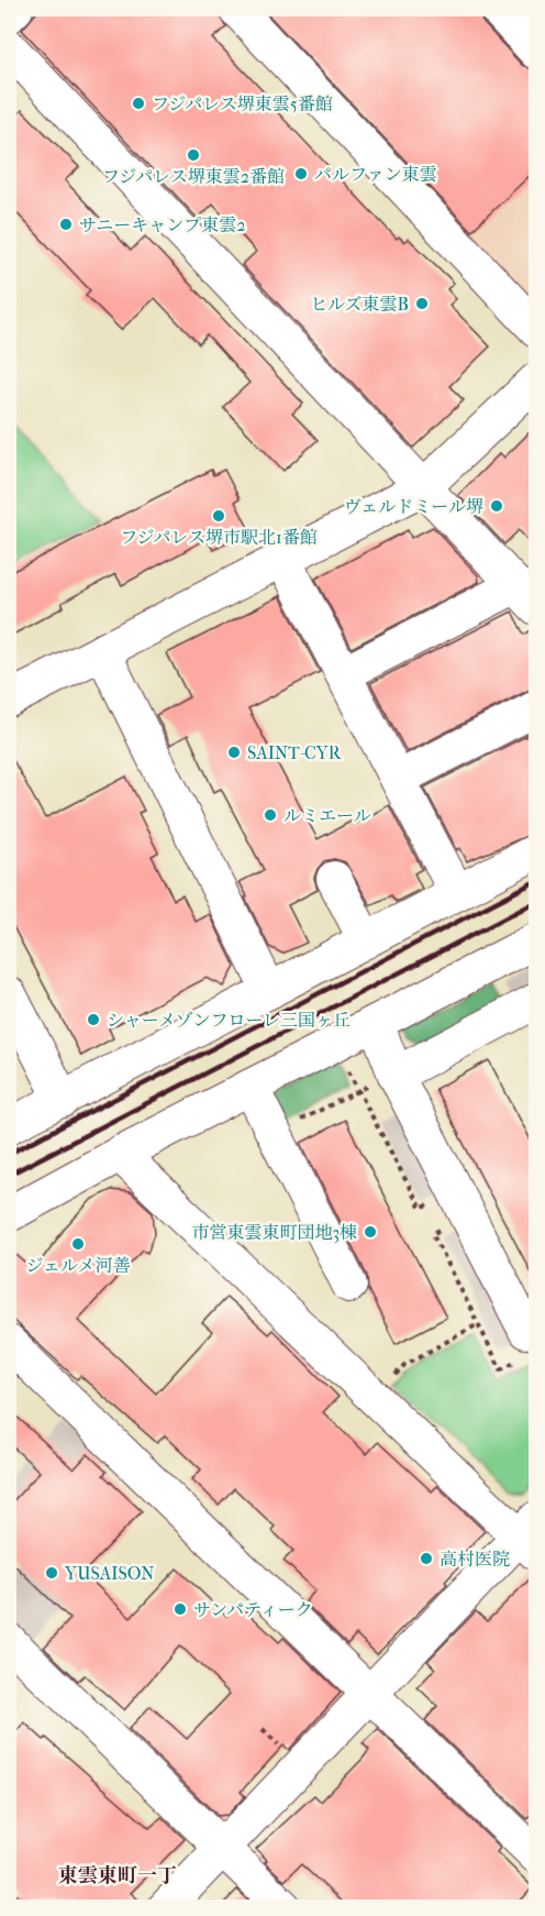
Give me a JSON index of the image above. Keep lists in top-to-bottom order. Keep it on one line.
{"districts":["東雲東町一丁"],"places":["フジパレス堺東雲5番館","フジパレス堺東雲2番館","パルファン東雲","サニーキャンプ東雲2","ヒルズ東雲B","ヴェルドミール堺","フジパレス堺市駅北1番館","SAINT-CYR","ルミエール","シャーメゾンフローレ三国ヶ丘","市営東雲東町団地3棟","ジェルメ河善","高村医院","YUSAISON","サンパティーク"]}
